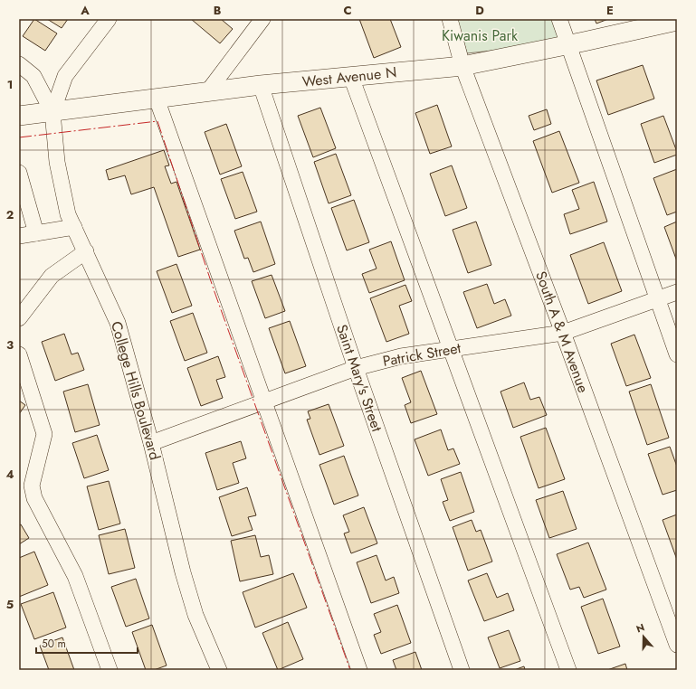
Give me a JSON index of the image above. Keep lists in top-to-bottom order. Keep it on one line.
{"streets":{"main road":["West Avenue N"],"street":["South A & M Avenue","Patrick Street","Saint Mary's Street","College Hills Boulevard"]},"crossings":[["West Avenue N","South A & M Avenue"],["West Avenue N","Saint Mary's Street"],["West Avenue N","College Hills Boulevard"],["South A & M Avenue","Patrick Street"],["Patrick Street","Saint Mary's Street"],["Patrick Street","College Hills Boulevard"]],"parks":["Kiwanis Park"],"scale_bar":"50 m","north":"top","grid":{"columns":["A","B","C","D","E"],"rows":["1","2","3","4","5"]}}
